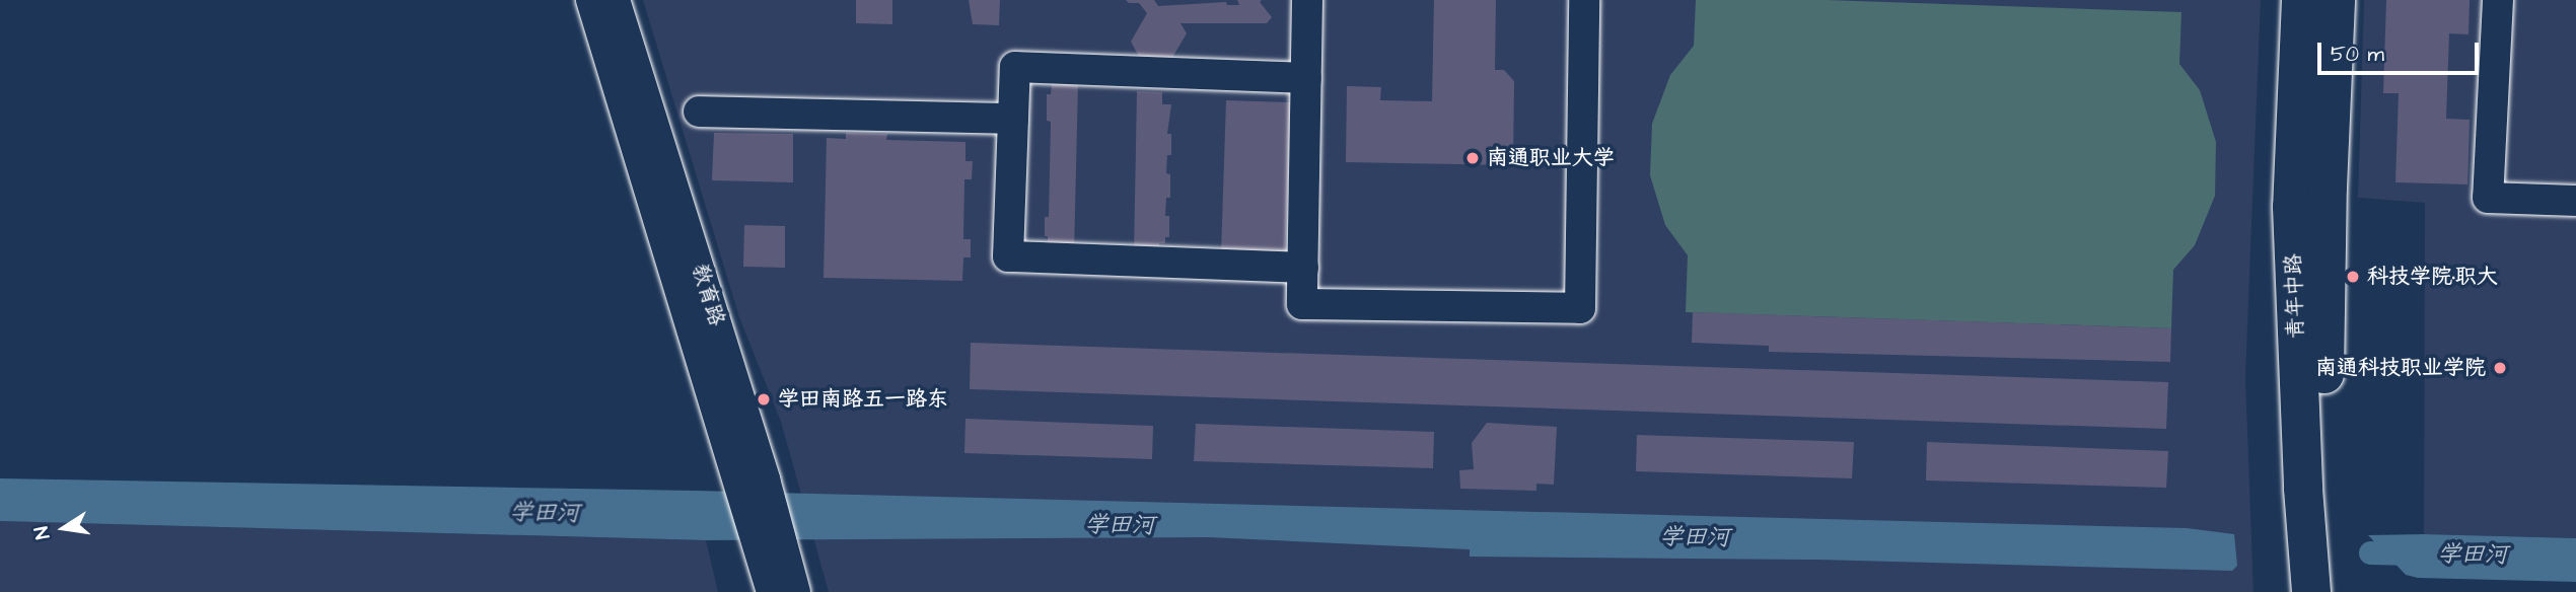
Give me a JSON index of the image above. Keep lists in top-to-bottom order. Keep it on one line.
{"streets":{"main road":["青年中路"],"street":["教育路"]},"water":["学田河"],"places":["南通职业大学","科技学院·职大","南通科技职业学院","学田南路五一路东"],"scale_bar":"50 m","north":"left"}
